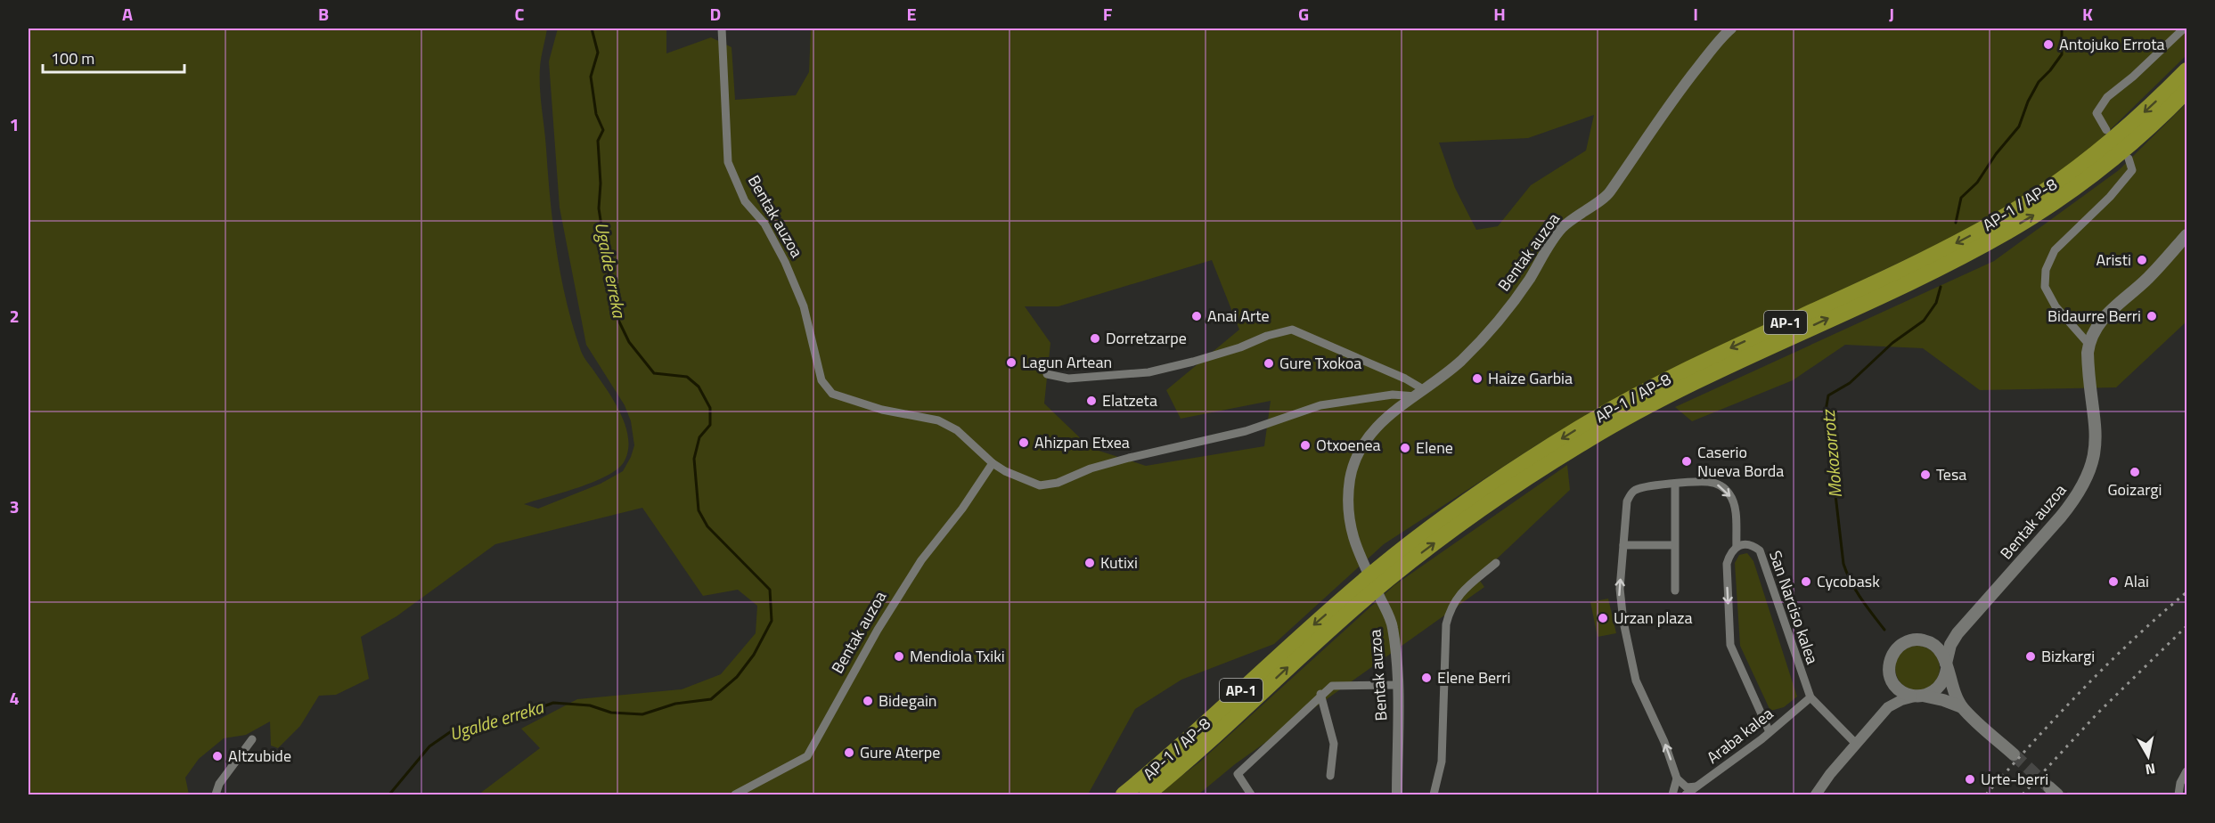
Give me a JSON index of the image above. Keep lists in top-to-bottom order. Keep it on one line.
{"streets":{"highway":["AP-1 / AP-8","AP-1"],"main road":["Bentak auzoa"],"street":["San Narciso kalea","Araba kalea"]},"crossings":[["San Narciso kalea","Araba kalea"]],"water":["Ugalde erreka","Mokozorrotz"],"places":["Antojuko Errota","Aristi","Anai Arte","Bidaurre Berri","Dorretzarpe","Lagun Artean","Gure Txokoa","Haize Garbia","Elatzeta","Ahizpan Etxea","Otxoenea","Elene","Caserio Nueva Borda","Goizargi","Tesa","Kutixi","Cycobask","Alai","Urzan plaza","Mendiola Txiki","Bizkargi","Elene Berri","Bidegain","Gure Aterpe","Altzubide","Urte-berri"],"scale_bar":"100 m","north":"bottom","grid":{"columns":["A","B","C","D","E","F","G","H","I","J","K"],"rows":["1","2","3","4"]}}
